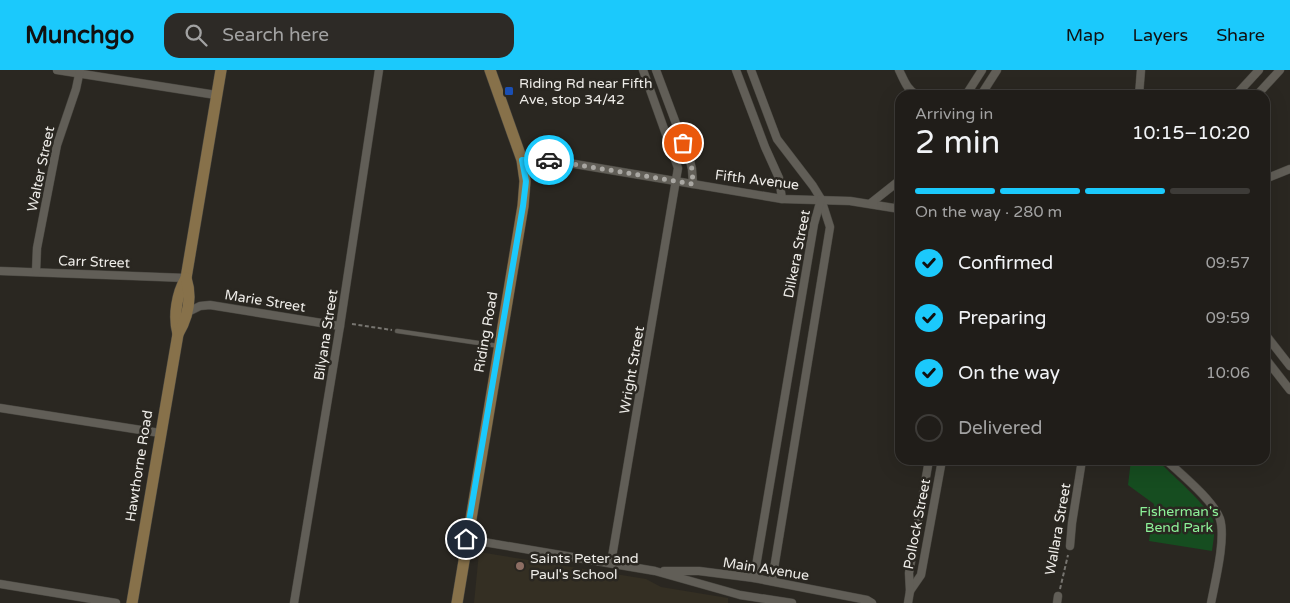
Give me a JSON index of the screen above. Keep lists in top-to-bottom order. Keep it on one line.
{"streets":{"street":["Walter Street","Fifth Avenue","Dilkera Street","Carr Street","Marie Street","Riding Road","Bilyana Street","Wright Street","Hawthorne Road","Pollock Street","Wallara Street","Main Avenue"]},"crossings":[["Walter Street","Carr Street"],["Fifth Avenue","Dilkera Street"],["Fifth Avenue","Riding Road"],["Fifth Avenue","Wright Street"],["Dilkera Street","Main Avenue"],["Carr Street","Hawthorne Road"],["Marie Street","Bilyana Street"],["Marie Street","Hawthorne Road"],["Riding Road","Main Avenue"],["Wright Street","Main Avenue"]],"parks":["Fisherman's Bend Park"],"places":{"transit":["Riding Rd near Fifth Ave, stop 34/42"],"other":["Saints Peter and Paul's School"]},"page":{"header":"Munchgo","search":"Search here","nav":["Map","Layers","Share"],"heading":["2 min","Arriving in","10:15–10:20"],"bar":"On the way · 280 m","list":[["Confirmed","09:57"],["Preparing","09:59"],["On the way","10:06"],"Delivered"]}}
